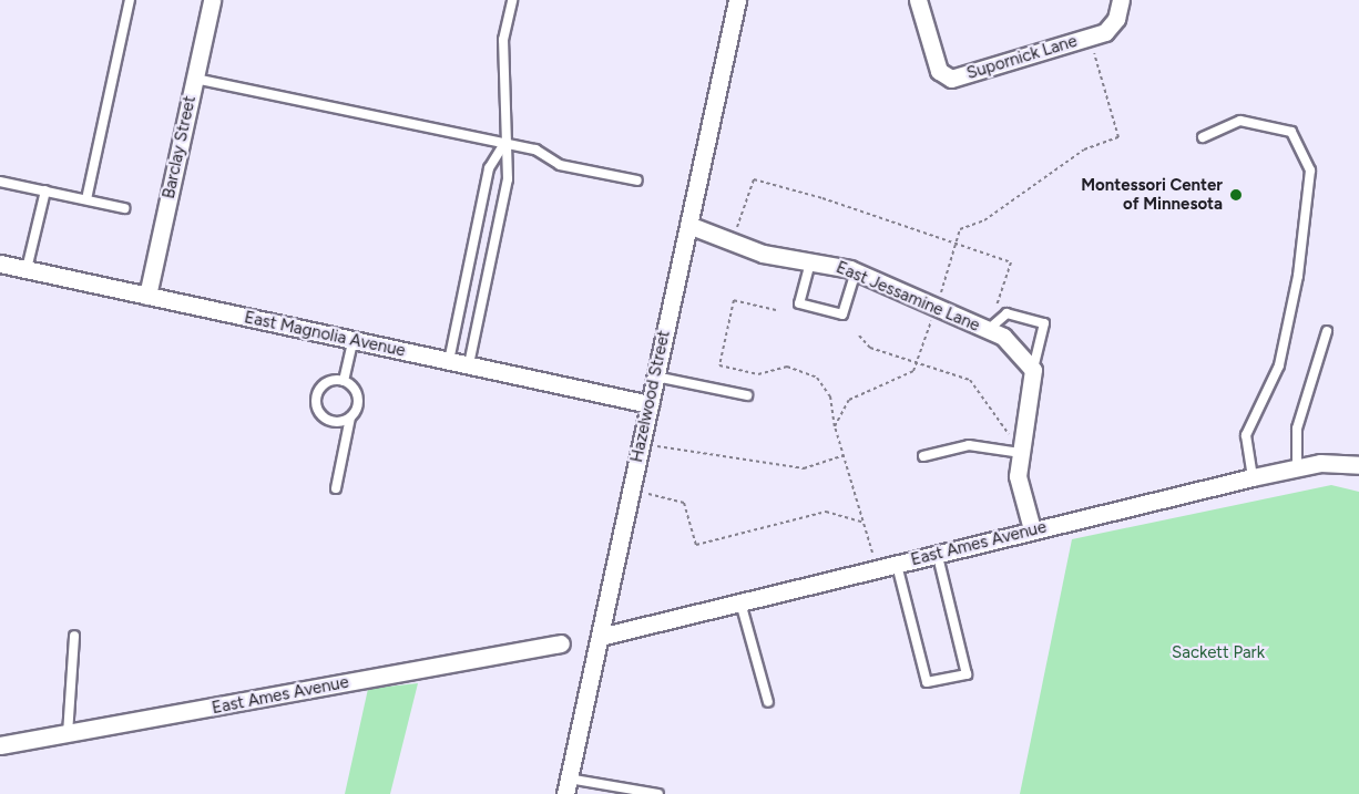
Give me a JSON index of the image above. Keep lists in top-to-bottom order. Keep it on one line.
{"streets":{"street":["Supornick Lane","Barclay Street","East Jessamine Lane","East Magnolia Avenue","Hazelwood Street","East Ames Avenue"]},"crossings":[["Barclay Street","East Magnolia Avenue"],["East Jessamine Lane","Hazelwood Street"],["East Magnolia Avenue","Hazelwood Street"],["Hazelwood Street","East Ames Avenue"]],"parks":["Sackett Park"],"places":["Montessori Center of Minnesota"]}
